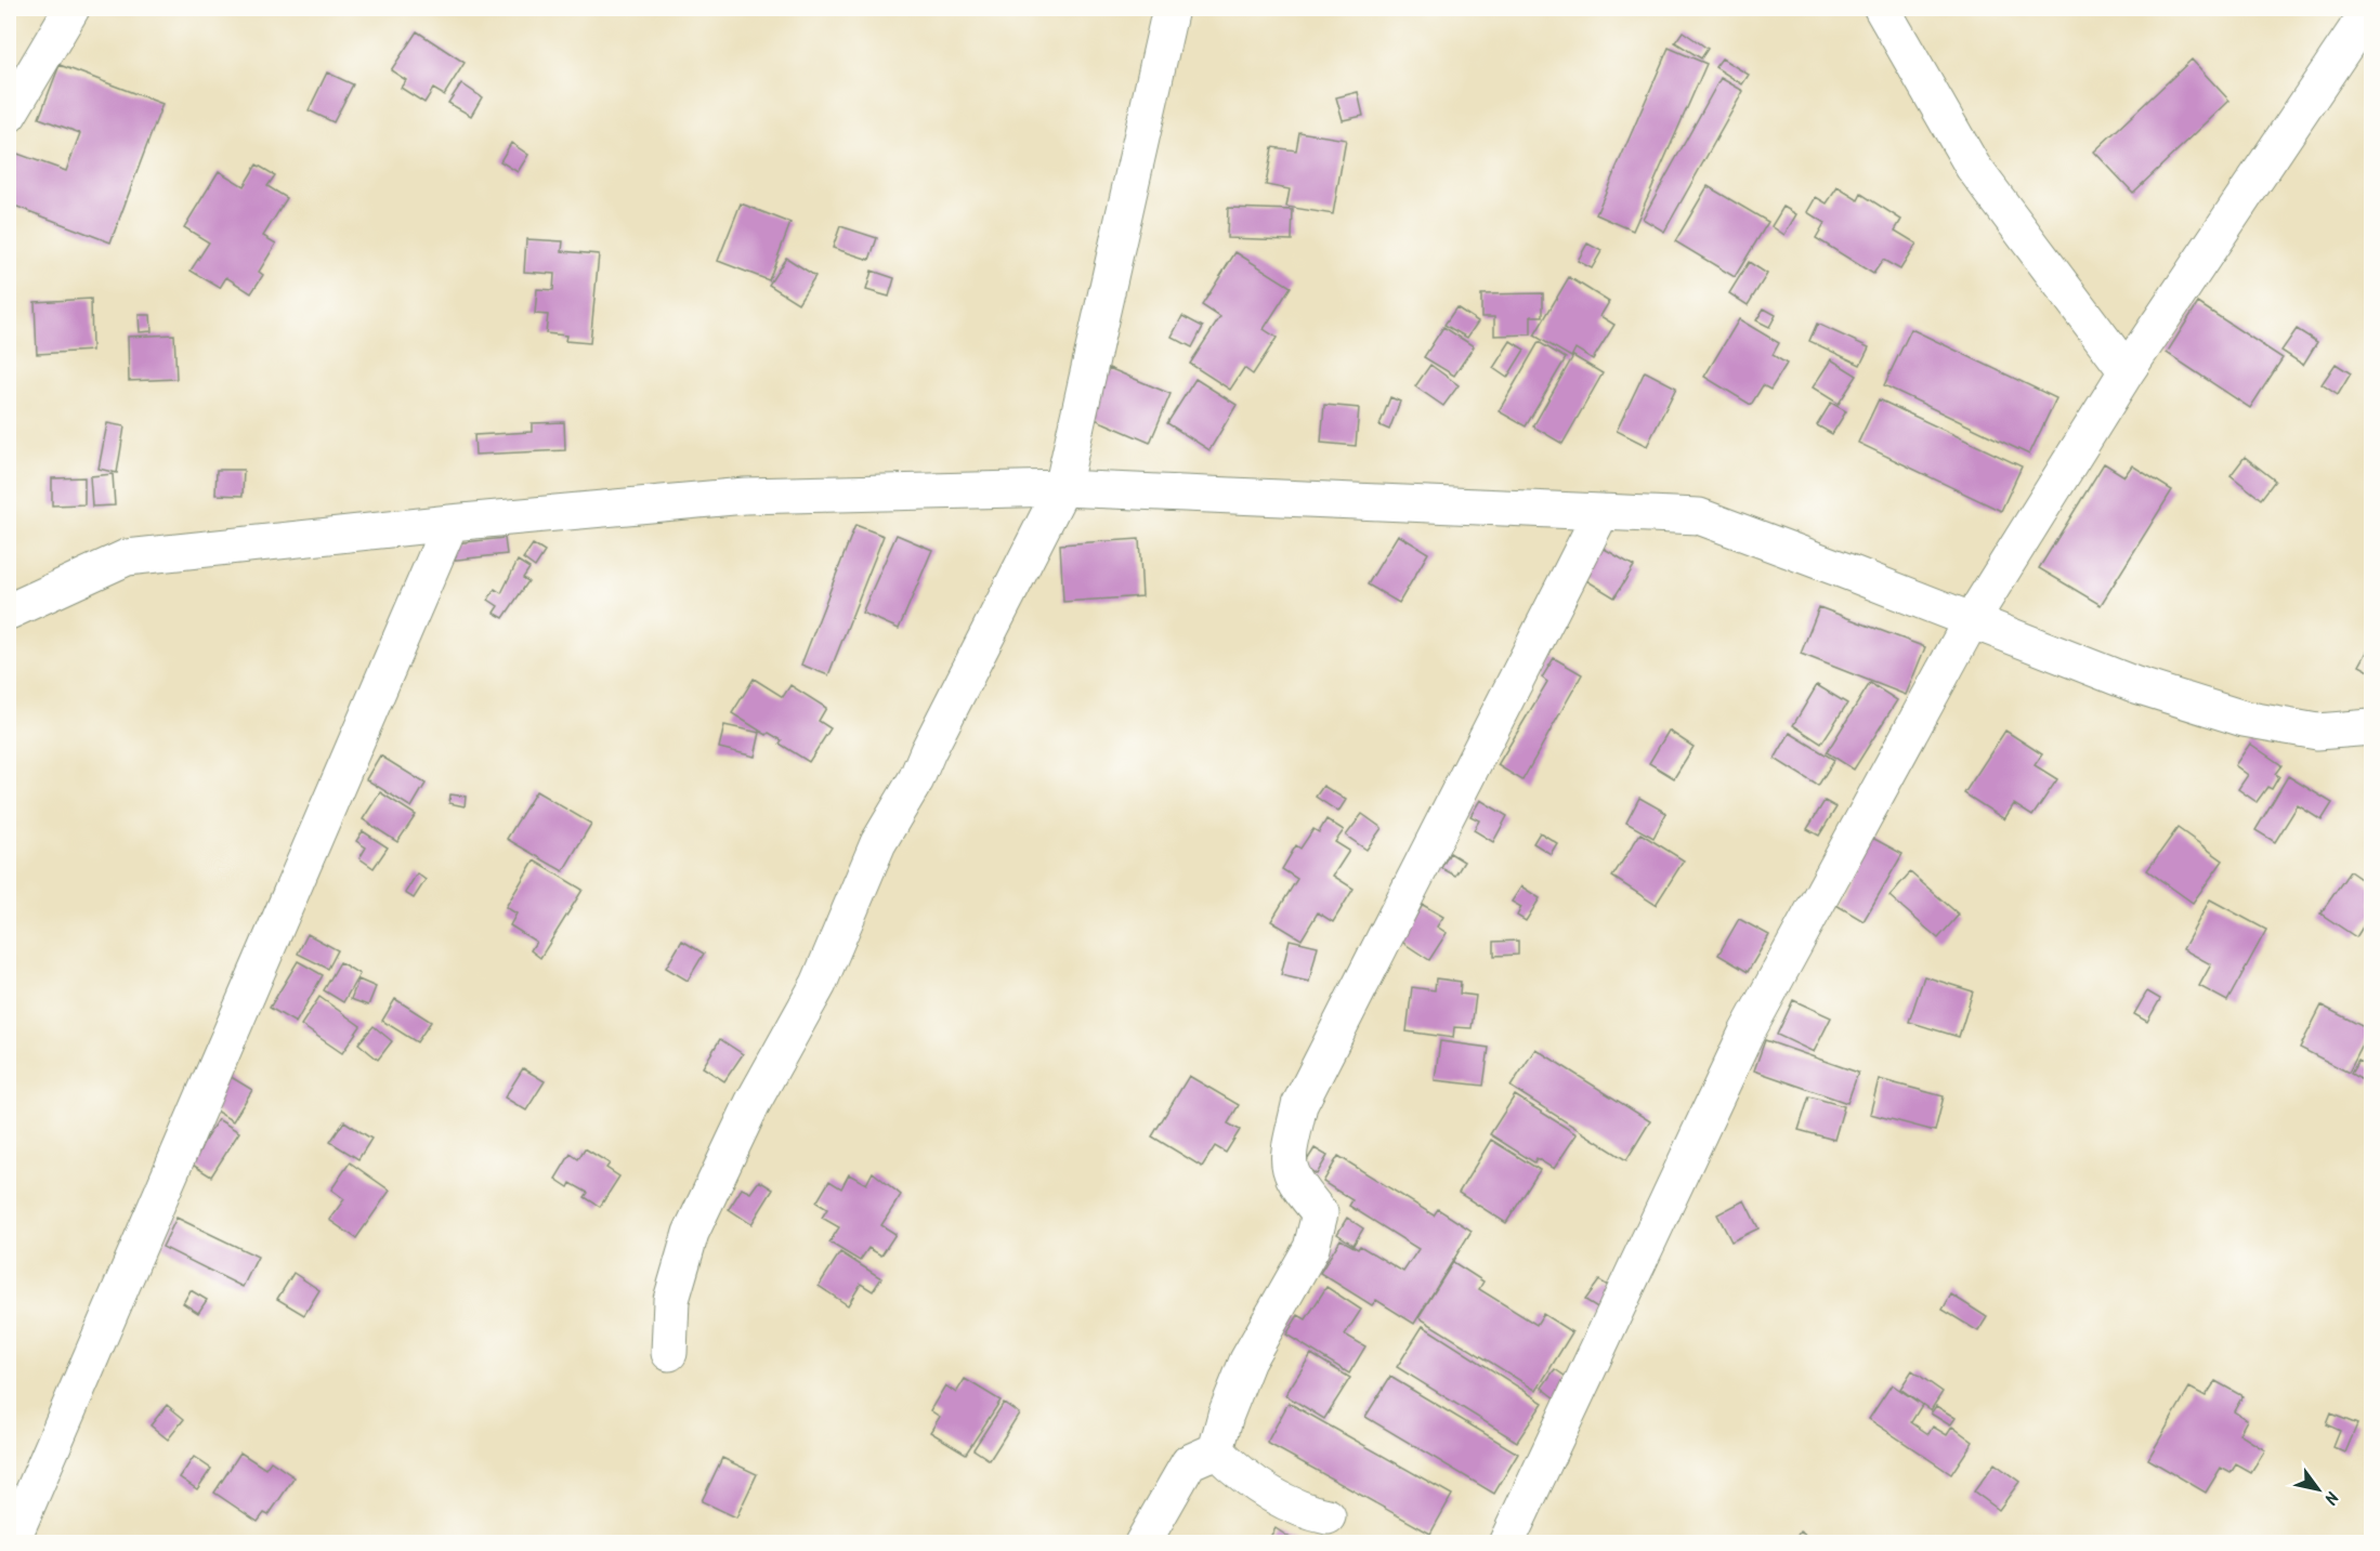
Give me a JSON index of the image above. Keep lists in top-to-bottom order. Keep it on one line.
{"north":"bottom right"}
